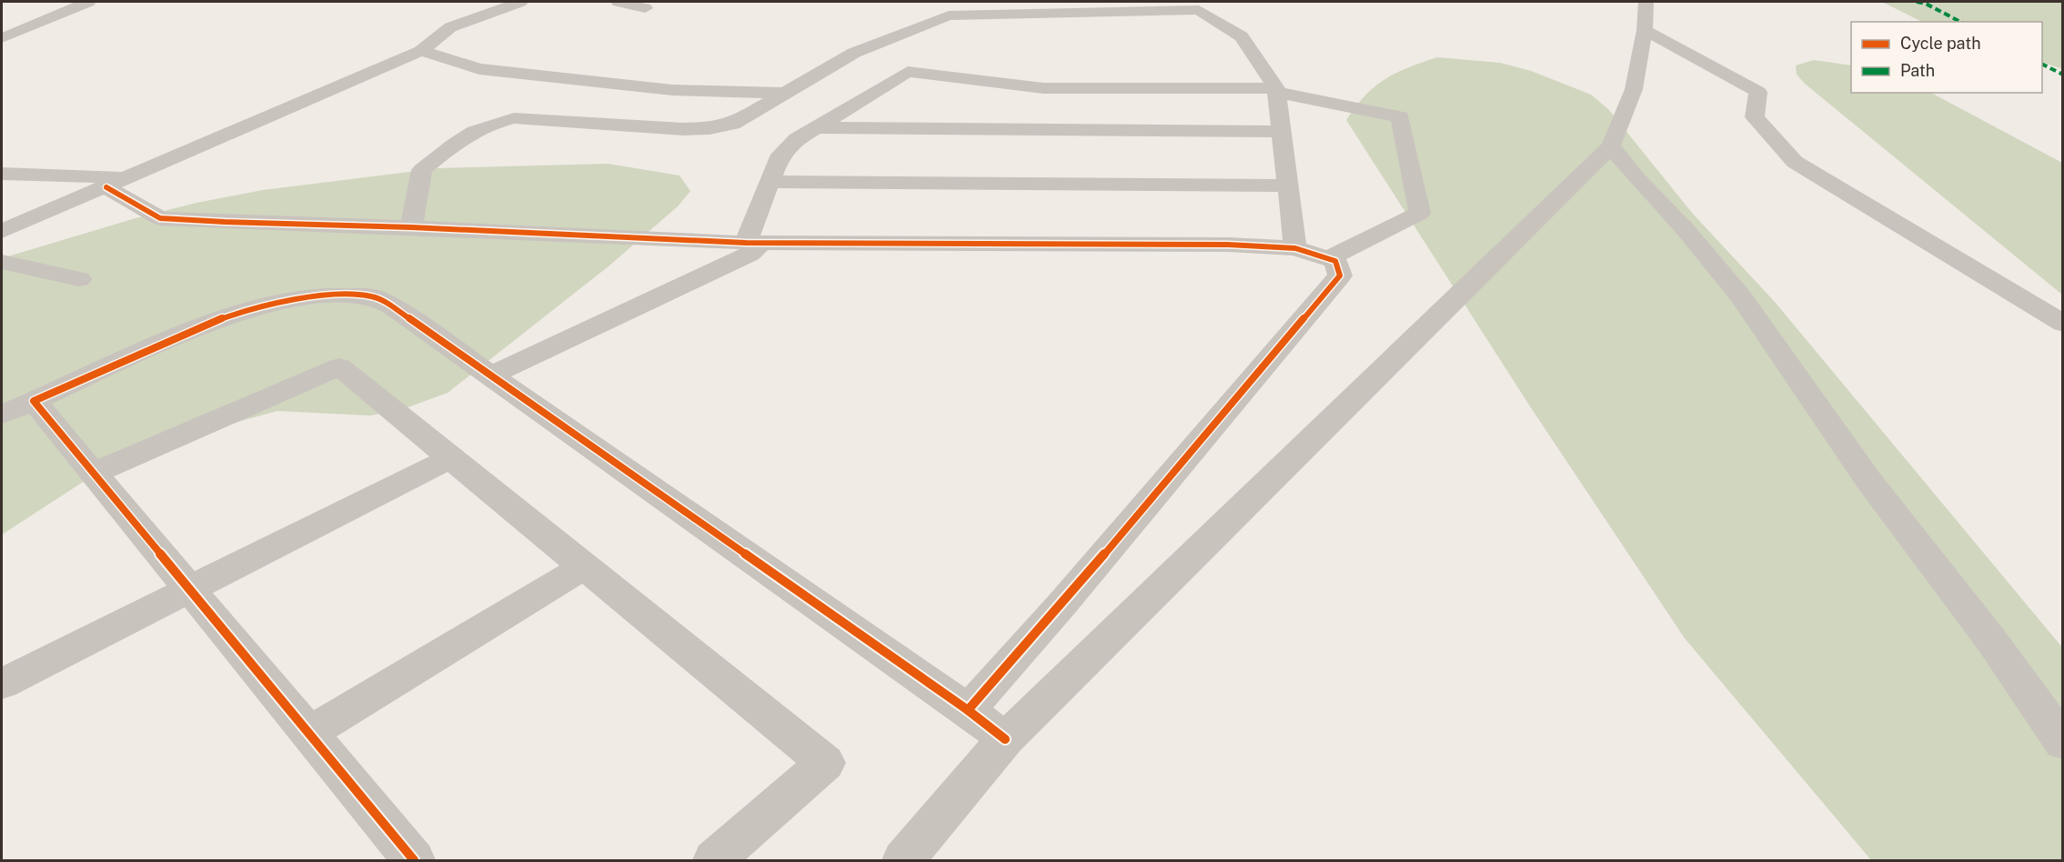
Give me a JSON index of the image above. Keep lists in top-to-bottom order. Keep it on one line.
{"legend":["Cycle path","Path"]}
